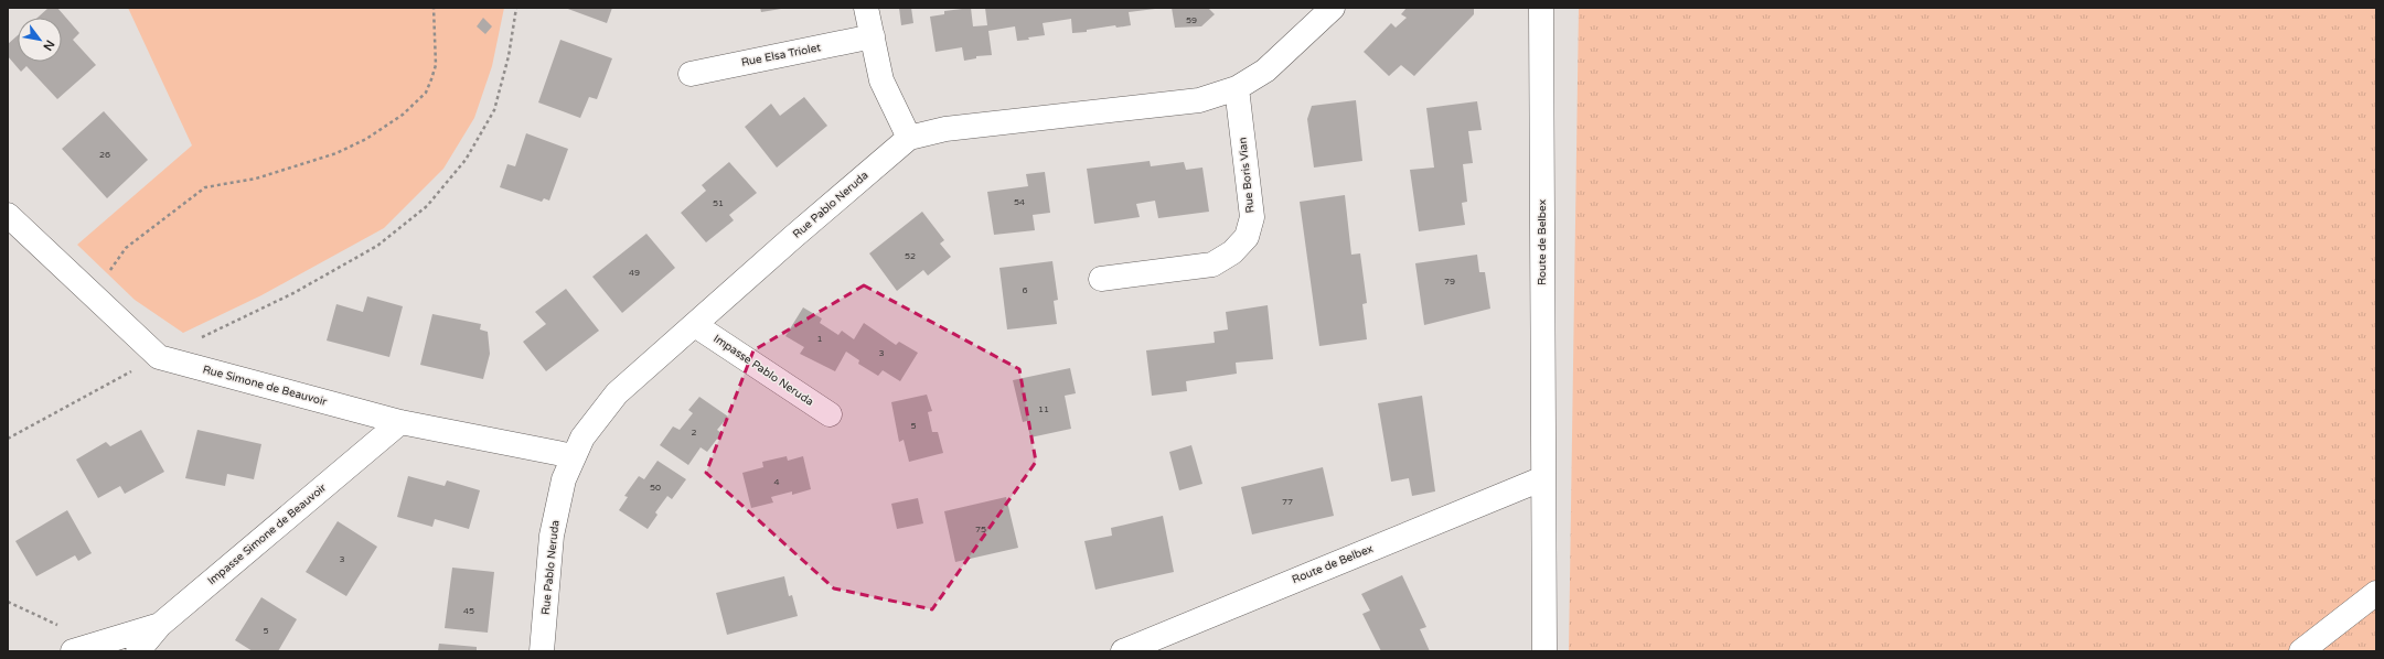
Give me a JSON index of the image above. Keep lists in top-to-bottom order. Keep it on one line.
{"streets":{"street":["Rue Elsa Triolet","Rue Boris Vian","Rue Pablo Neruda","Route de Belbex","Impasse Pablo Neruda","Rue Simone de Beauvoir","Impasse Simone de Beauvoir"]},"crossings":[["Rue Boris Vian","Rue Pablo Neruda"],["Rue Pablo Neruda","Impasse Pablo Neruda"],["Rue Pablo Neruda","Rue Simone de Beauvoir"],["Rue Simone de Beauvoir","Impasse Simone de Beauvoir"]],"house_numbers":["59","26","54","51","52","49","79","6","1","3","11","5","2","4","50","77","75","3","45","5"],"north":"bottom right"}
